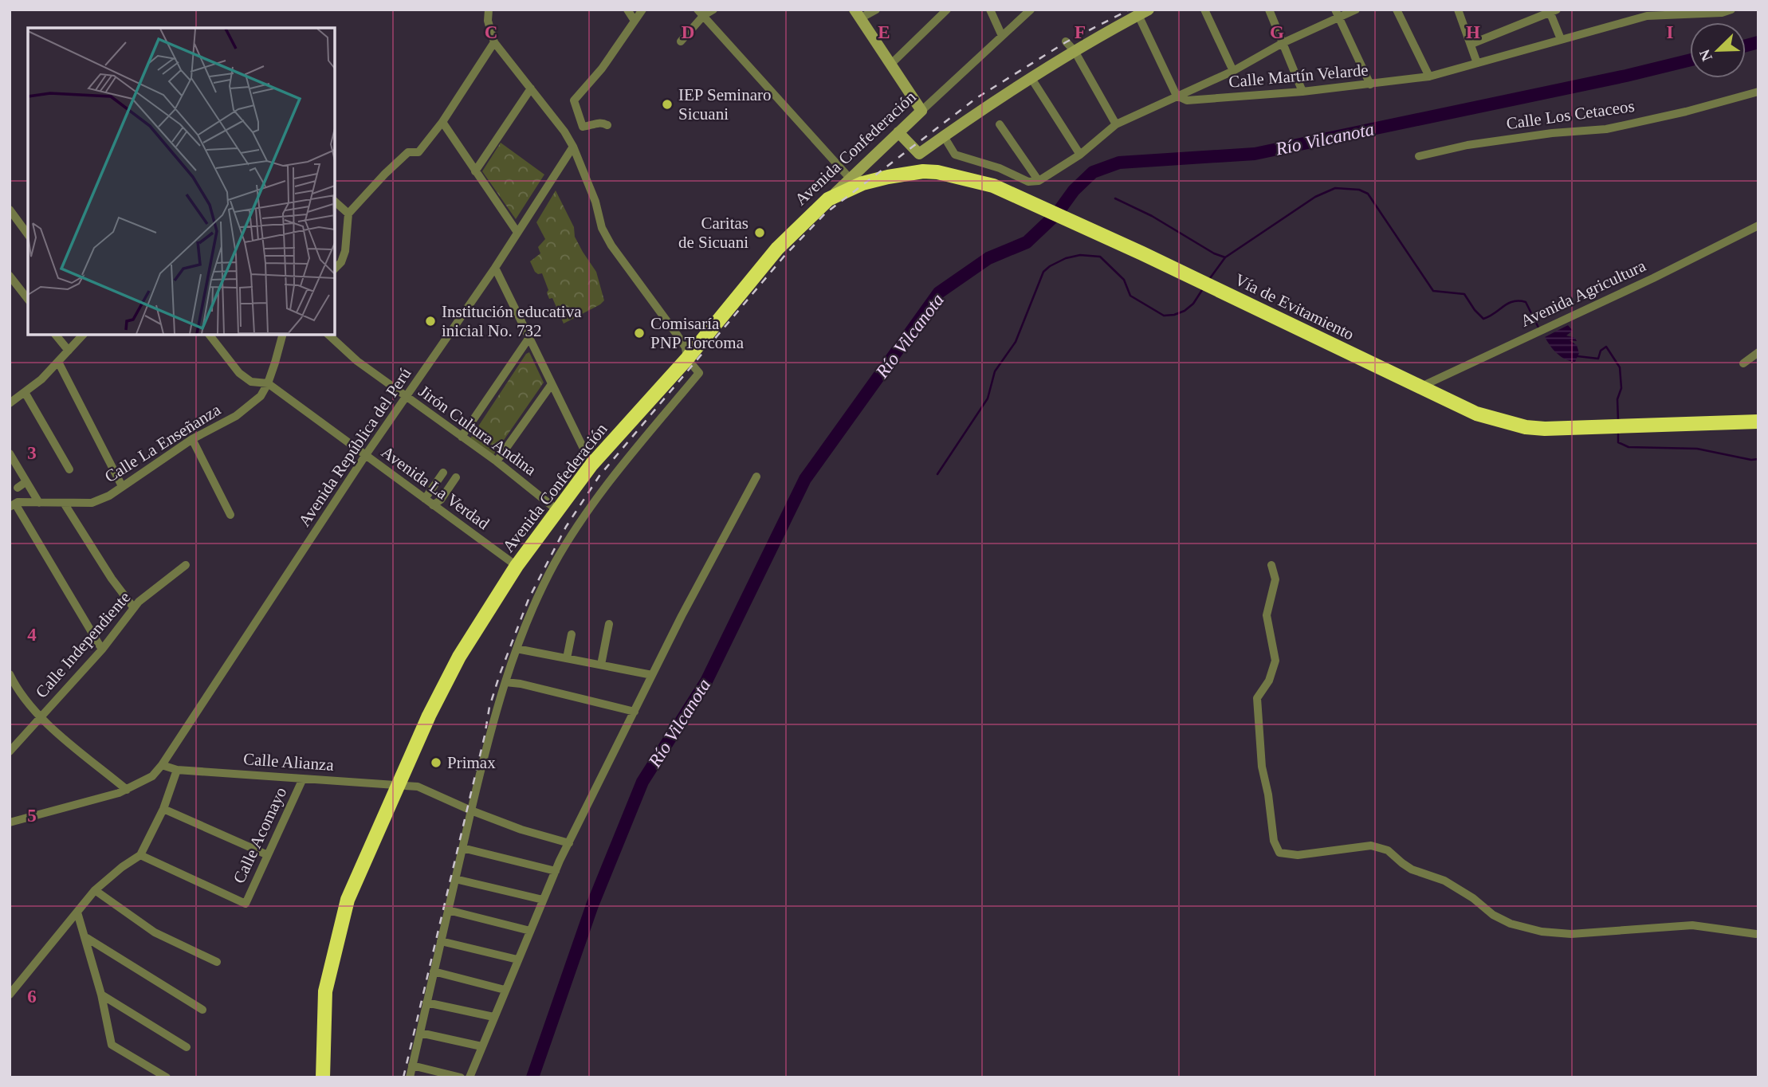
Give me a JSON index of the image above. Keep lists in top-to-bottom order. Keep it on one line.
{"streets":{"highway":["Avenida Confederación","Vía de Evitamiento"],"street":["Calle Martín Velarde","Calle Los Cetaceos","Avenida Agricultura","Jirón Cultura Andina","Calle La Enseñanza","Avenida República del Perú","Avenida La Verdad","Calle Independiente","Calle Alianza","Calle Acomayo"]},"crossings":[["Avenida Confederación","Vía de Evitamiento"],["Avenida Confederación","Jirón Cultura Andina"],["Avenida Confederación","Avenida La Verdad"],["Avenida Confederación","Calle Alianza"],["Avenida Agricultura","Vía de Evitamiento"],["Jirón Cultura Andina","Avenida República del Perú"],["Calle La Enseñanza","Avenida La Verdad"],["Avenida República del Perú","Avenida La Verdad"],["Avenida República del Perú","Calle Alianza"],["Calle Alianza","Calle Acomayo"]],"water":["Río Vilcanota"],"places":["IEP Seminaro Sicuani","Caritas de Sicuani","Institución educativa inicial No. 732","Comisaría PNP Torcoma","Primax"],"north":"bottom left","grid":{"columns":["C","D","E","F","G","H","I"],"rows":["3","4","5","6"]}}
